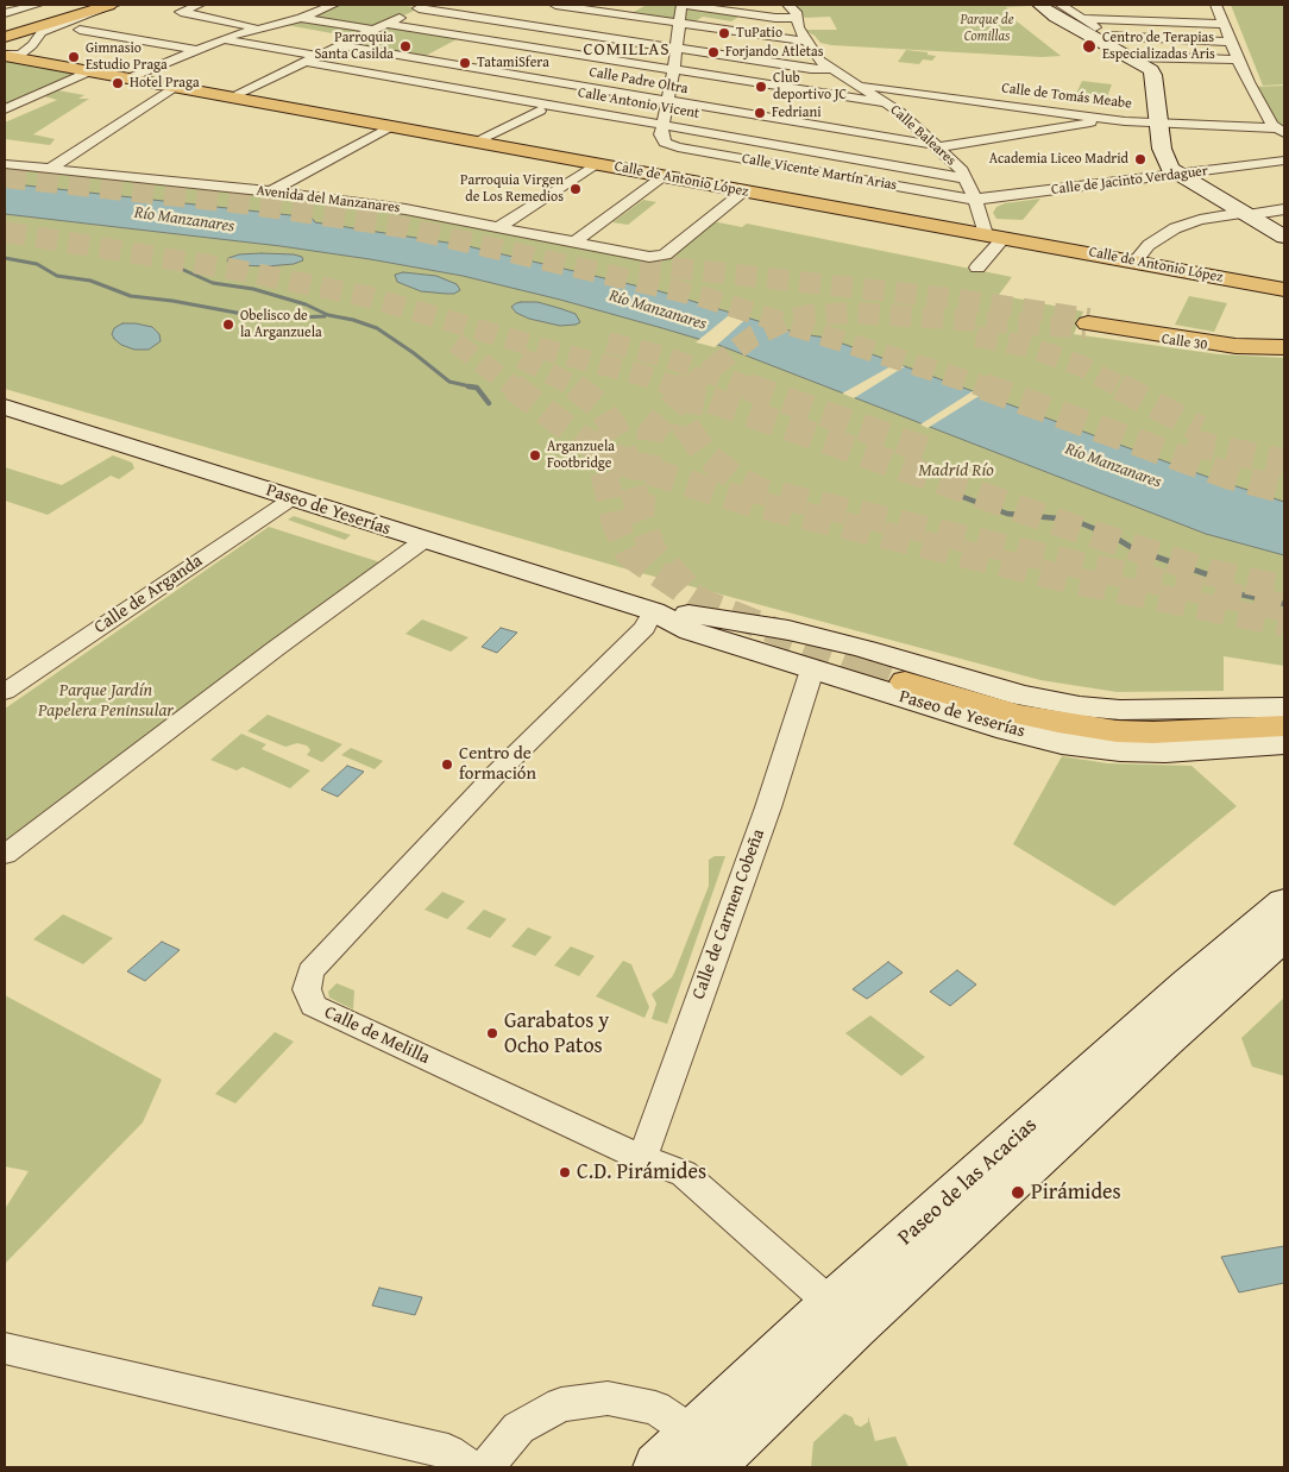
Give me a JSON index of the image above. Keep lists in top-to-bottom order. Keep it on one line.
{"streets":{"main road":["Calle de Antonio López","Calle 30","Paseo de Yeserías","Paseo de las Acacias"],"street":["Calle Padre Oltra","Calle de Tomás Meabe","Calle Antonio Vicent","Calle Baleares","Calle Vicente Martín Arias","Calle de Jacinto Verdaguer","Avenida del Manzanares","Calle de Arganda","Calle de Carmen Cobeña","Calle de Melilla"]},"crossings":[["Calle Padre Oltra","Calle de Tomás Meabe"],["Calle Padre Oltra","Calle Baleares"],["Calle de Tomás Meabe","Calle Baleares"],["Calle Antonio Vicent","Calle Baleares"],["Calle Antonio Vicent","Calle Vicente Martín Arias"],["Calle Baleares","Calle Vicente Martín Arias"],["Calle Baleares","Calle de Antonio López"],["Calle Baleares","Calle de Jacinto Verdaguer"],["Calle Vicente Martín Arias","Calle de Jacinto Verdaguer"],["Calle de Antonio López","Avenida del Manzanares"],["Paseo de Yeserías","Calle de Arganda"],["Paseo de Yeserías","Calle de Carmen Cobeña"],["Paseo de Yeserías","Calle de Melilla"],["Calle de Carmen Cobeña","Calle de Melilla"],["Calle de Melilla","Paseo de las Acacias"]],"districts":["COMILLAS"],"water":["Río Manzanares"],"parks":["Parque de Comillas","Madrid Río","Parque Jardín Papelera Peninsular"],"places":["TuPatio","Parroquia Santa Casilda","Centro de Terapias Especializadas Aris","Forjando Atletas","Gimnasio Estudio Praga","TatamiSfera","Hotel Praga","Club deportivo JC","Fedriani","Academia Liceo Madrid","Parroquia Virgen de Los Remedios","Obelisco de la Arganzuela","Arganzuela Footbridge","Centro de formación","Garabatos y Ocho Patos","C.D. Pirámides","Pirámides"]}
